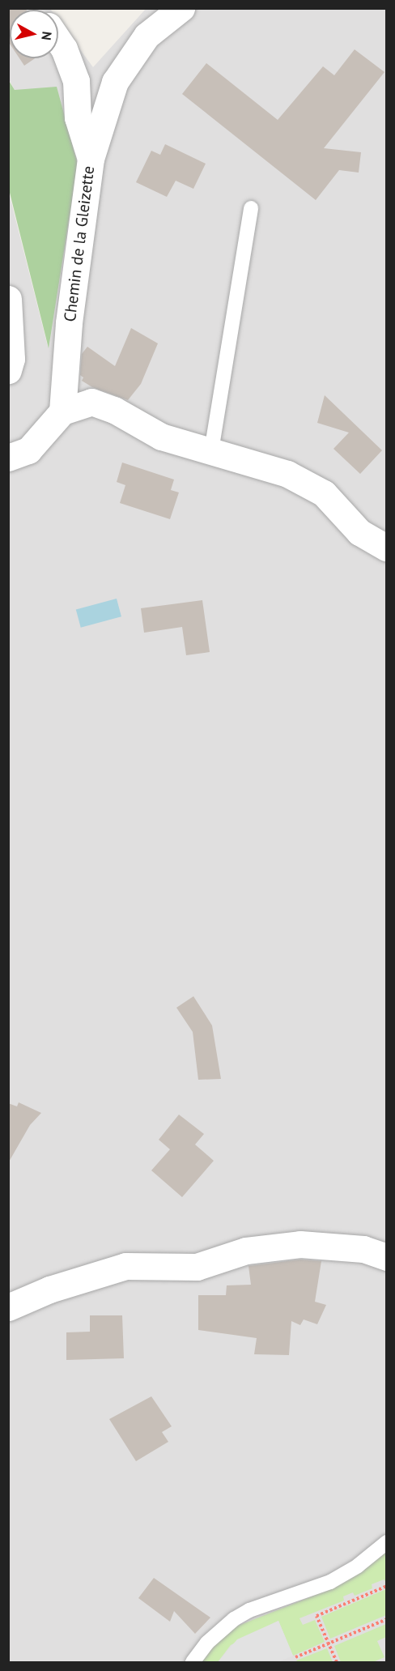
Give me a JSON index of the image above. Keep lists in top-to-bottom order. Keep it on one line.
{"streets":{"street":["Chemin de la Gleizette"]},"north":"right"}
